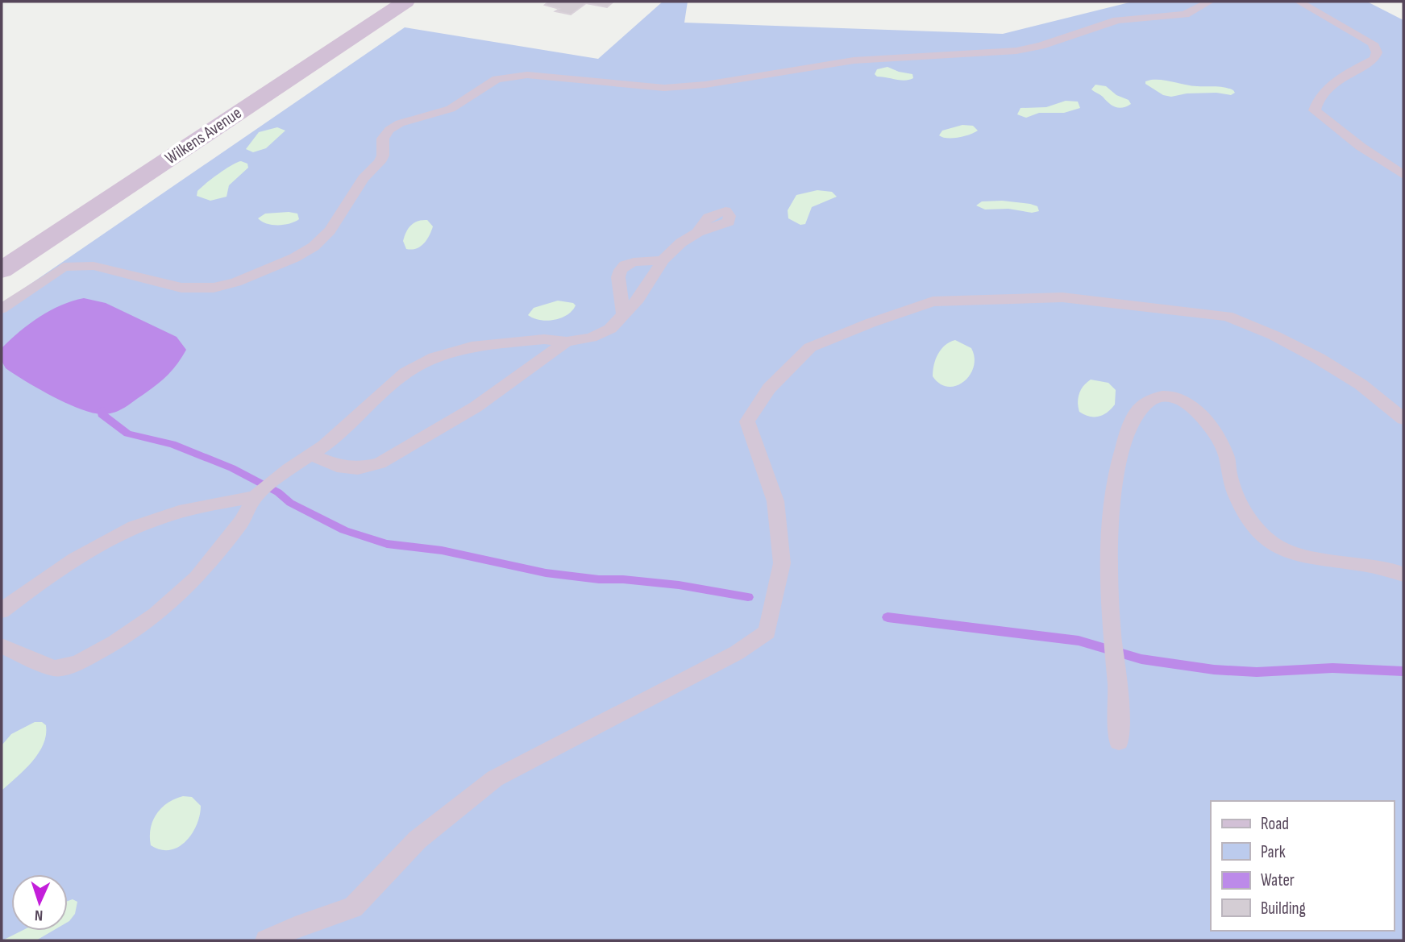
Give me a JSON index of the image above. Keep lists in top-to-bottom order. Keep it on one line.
{"streets":{"main road":["Wilkens Avenue"]},"legend":["Road","Park","Water","Building"],"north":"bottom"}
